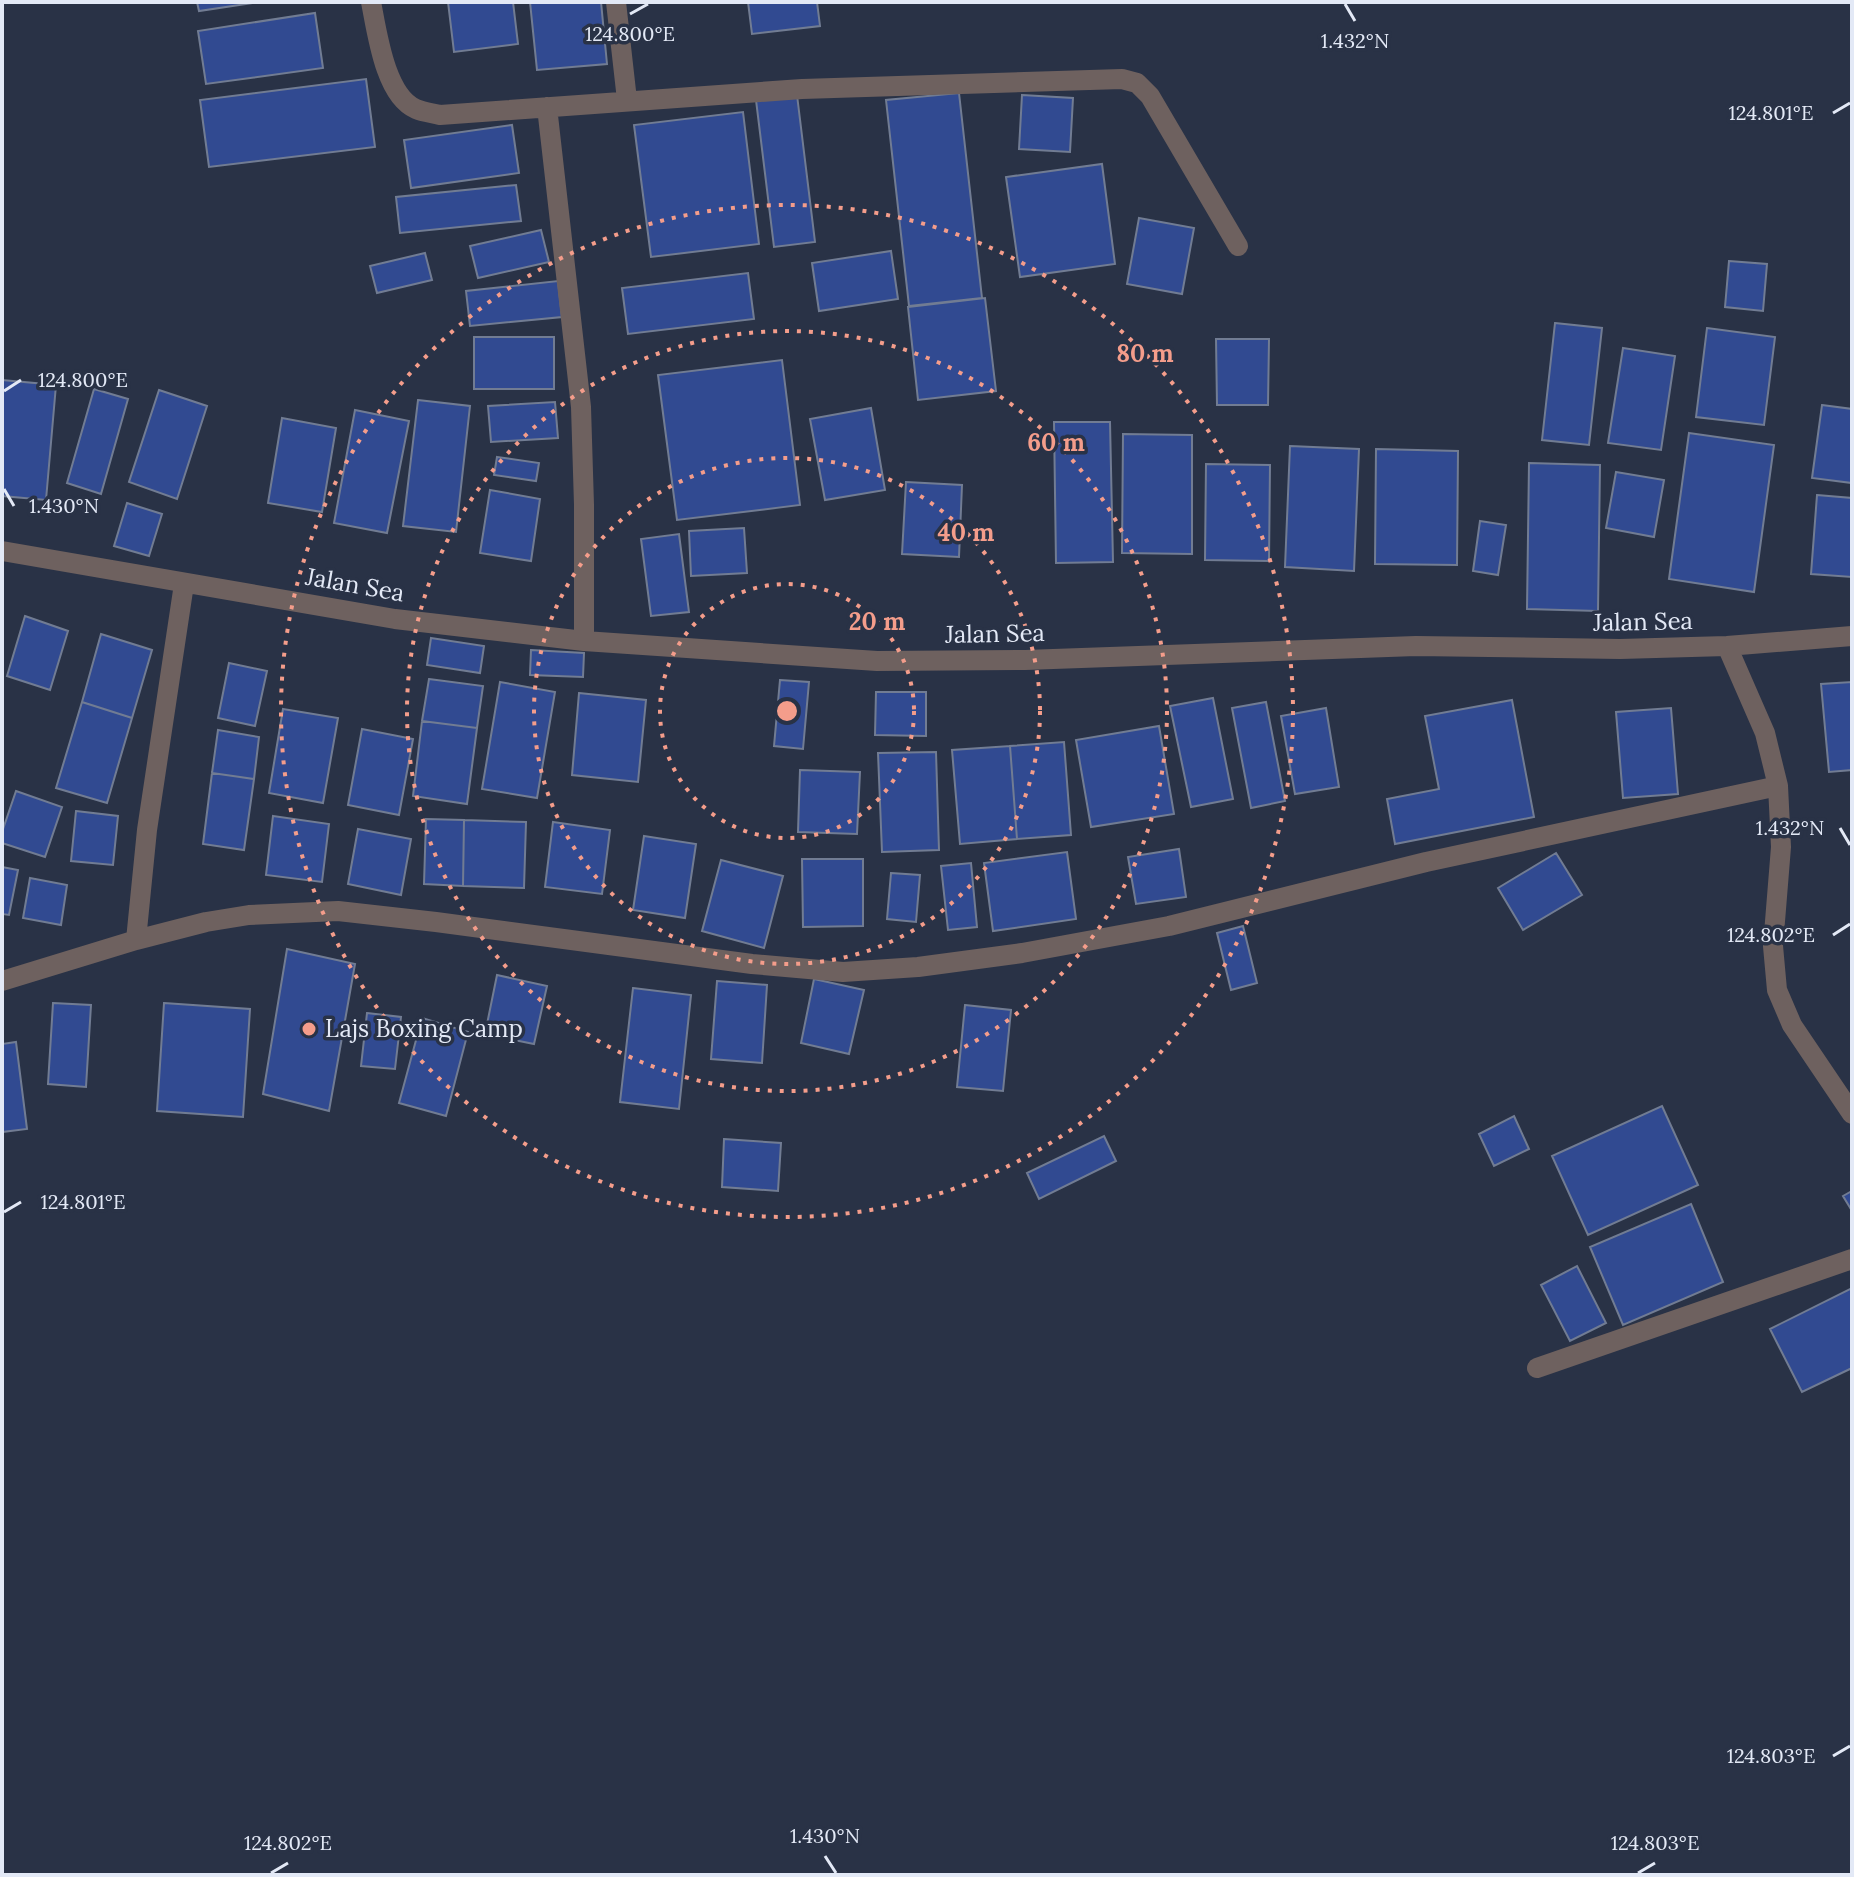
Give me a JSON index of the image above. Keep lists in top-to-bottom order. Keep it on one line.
{"streets":{"street":["Jalan Sea"]},"places":["Lajs Boxing Camp"],"coordinates":["124.800°E","1.432°N","124.801°E","1.430°N","124.802°E","124.803°E"],"rings":["80 m","60 m","40 m","20 m"]}
